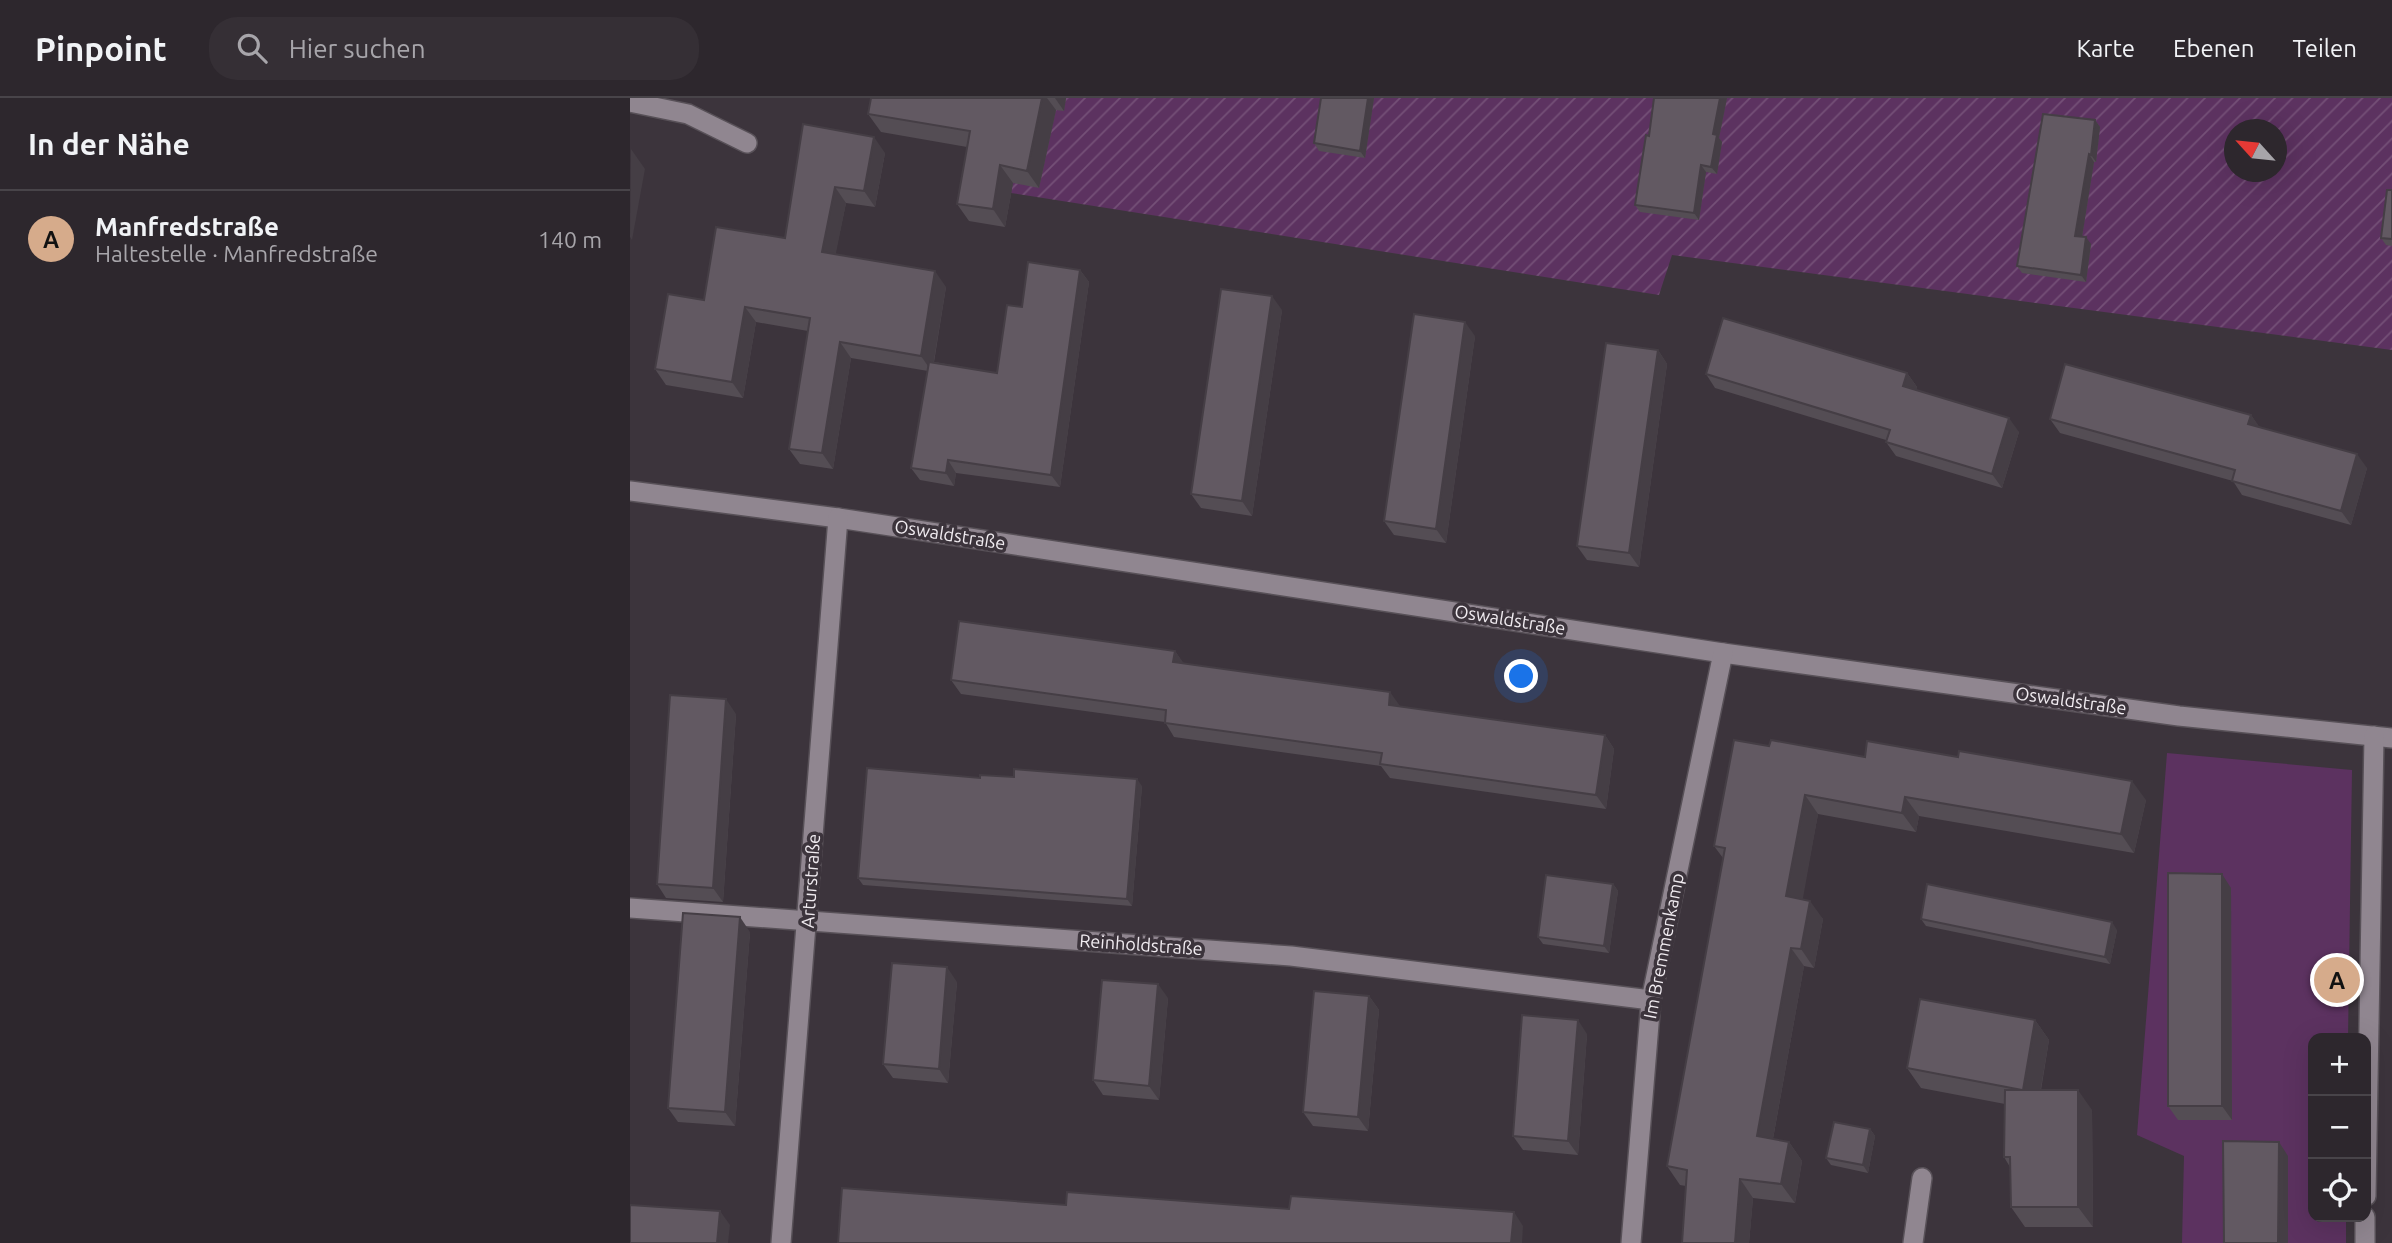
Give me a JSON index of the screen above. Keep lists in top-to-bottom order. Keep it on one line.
{"streets":{"street":["Oswaldstraße","Arturstraße","Reinholdstraße","Im Bremmenkamp"]},"crossings":[["Oswaldstraße","Arturstraße"],["Oswaldstraße","Im Bremmenkamp"],["Arturstraße","Reinholdstraße"],["Reinholdstraße","Im Bremmenkamp"]],"north":"top left","page":{"header":"Pinpoint","search":"Hier suchen","nav":["Karte","Ebenen","Teilen"],"heading":"In der Nähe","list":[{"mark":"A","name":"Manfredstraße","note":"Haltestelle · Manfredstraße","value":"140 m"}],"pins":"A","map_buttons":["+","−"]}}
